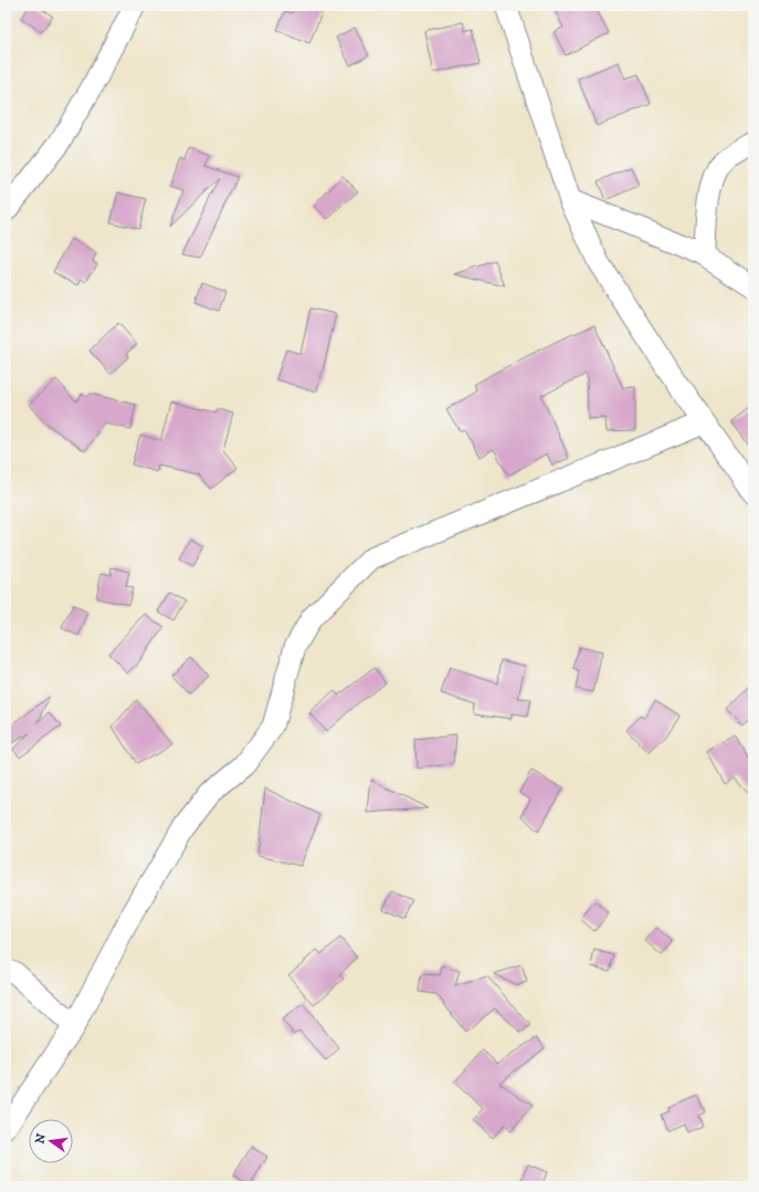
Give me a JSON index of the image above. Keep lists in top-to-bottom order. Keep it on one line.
{"north":"left"}
